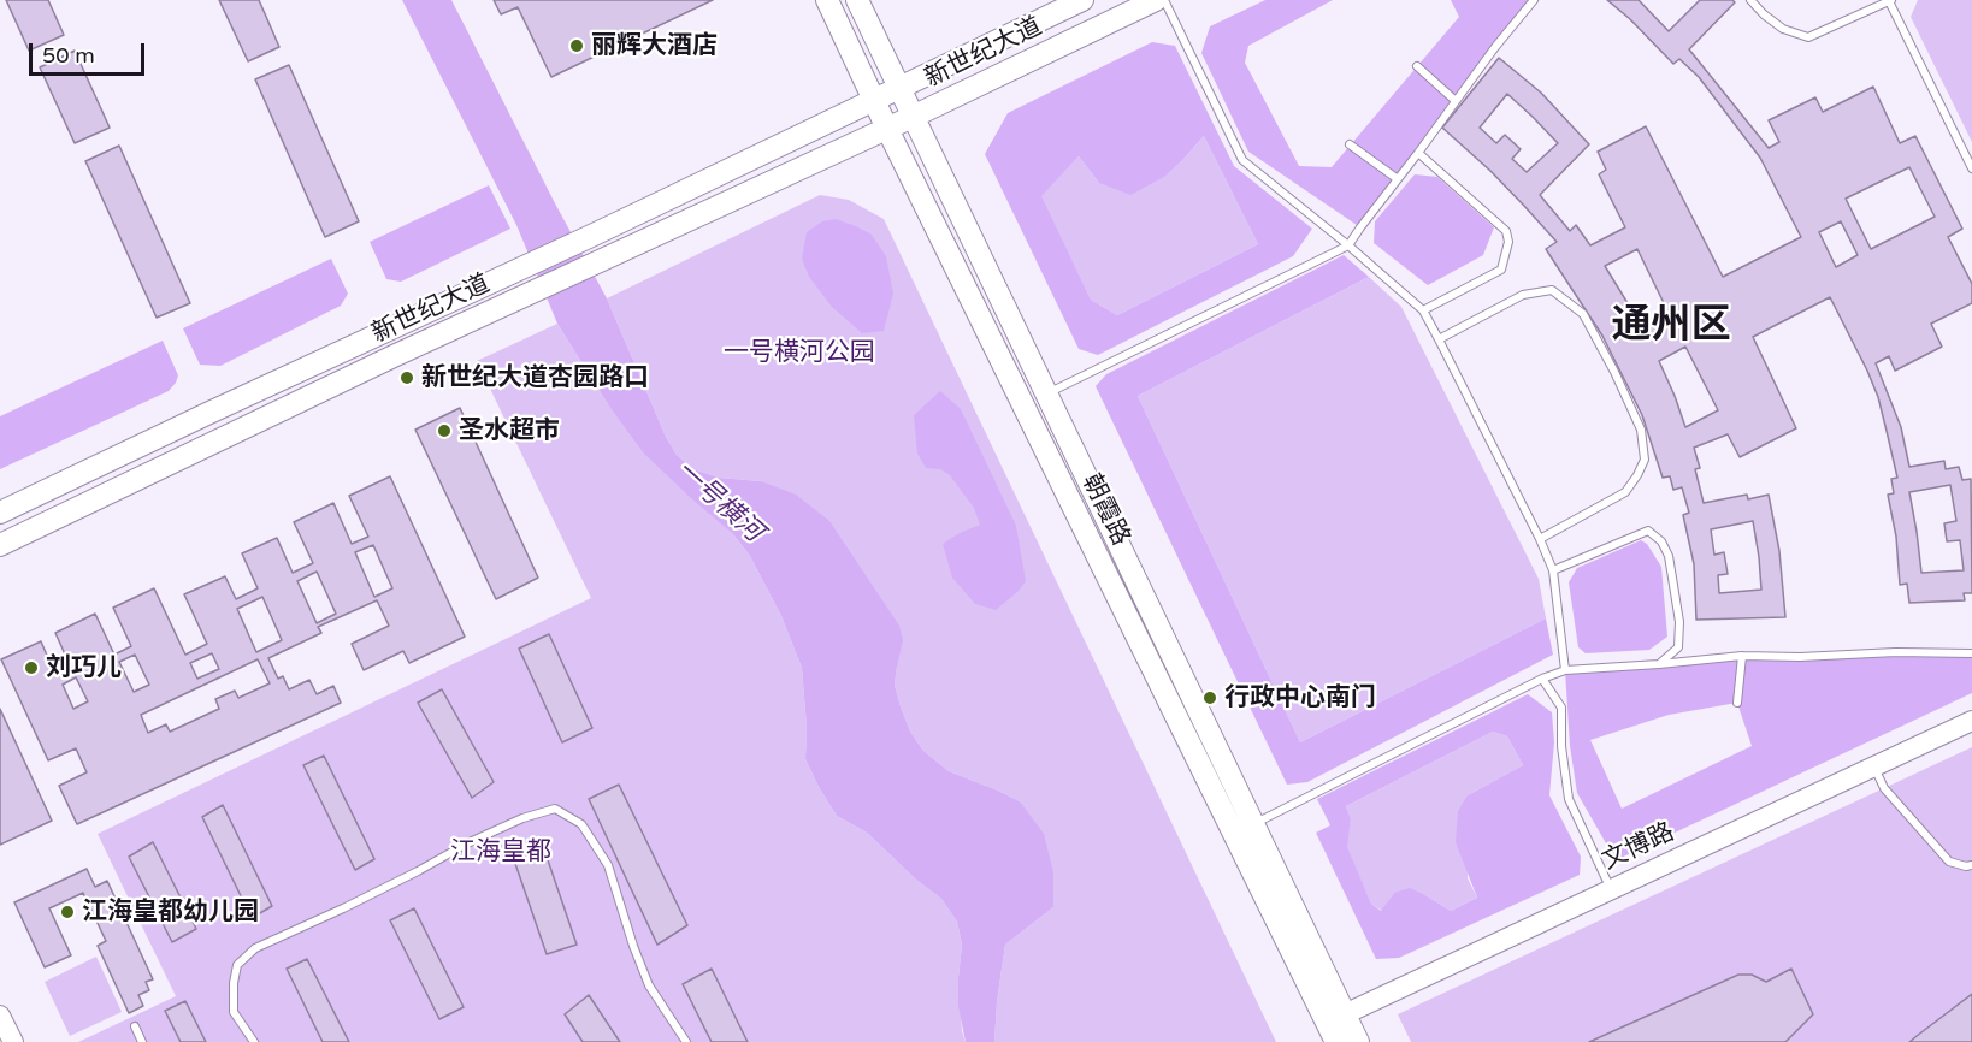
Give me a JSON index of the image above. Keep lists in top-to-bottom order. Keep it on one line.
{"streets":{"main road":["新世纪大道","朝霞路"],"street":["文博路"]},"crossings":[["新世纪大道","朝霞路"],["朝霞路","文博路"]],"districts":["通州区"],"water":["一号横河"],"parks":["一号横河公园","江海皇都"],"places":["丽辉大酒店","新世纪大道杏园路口","圣水超市","刘巧儿","行政中心南门","江海皇都幼儿园"],"scale_bar":"50 m"}
